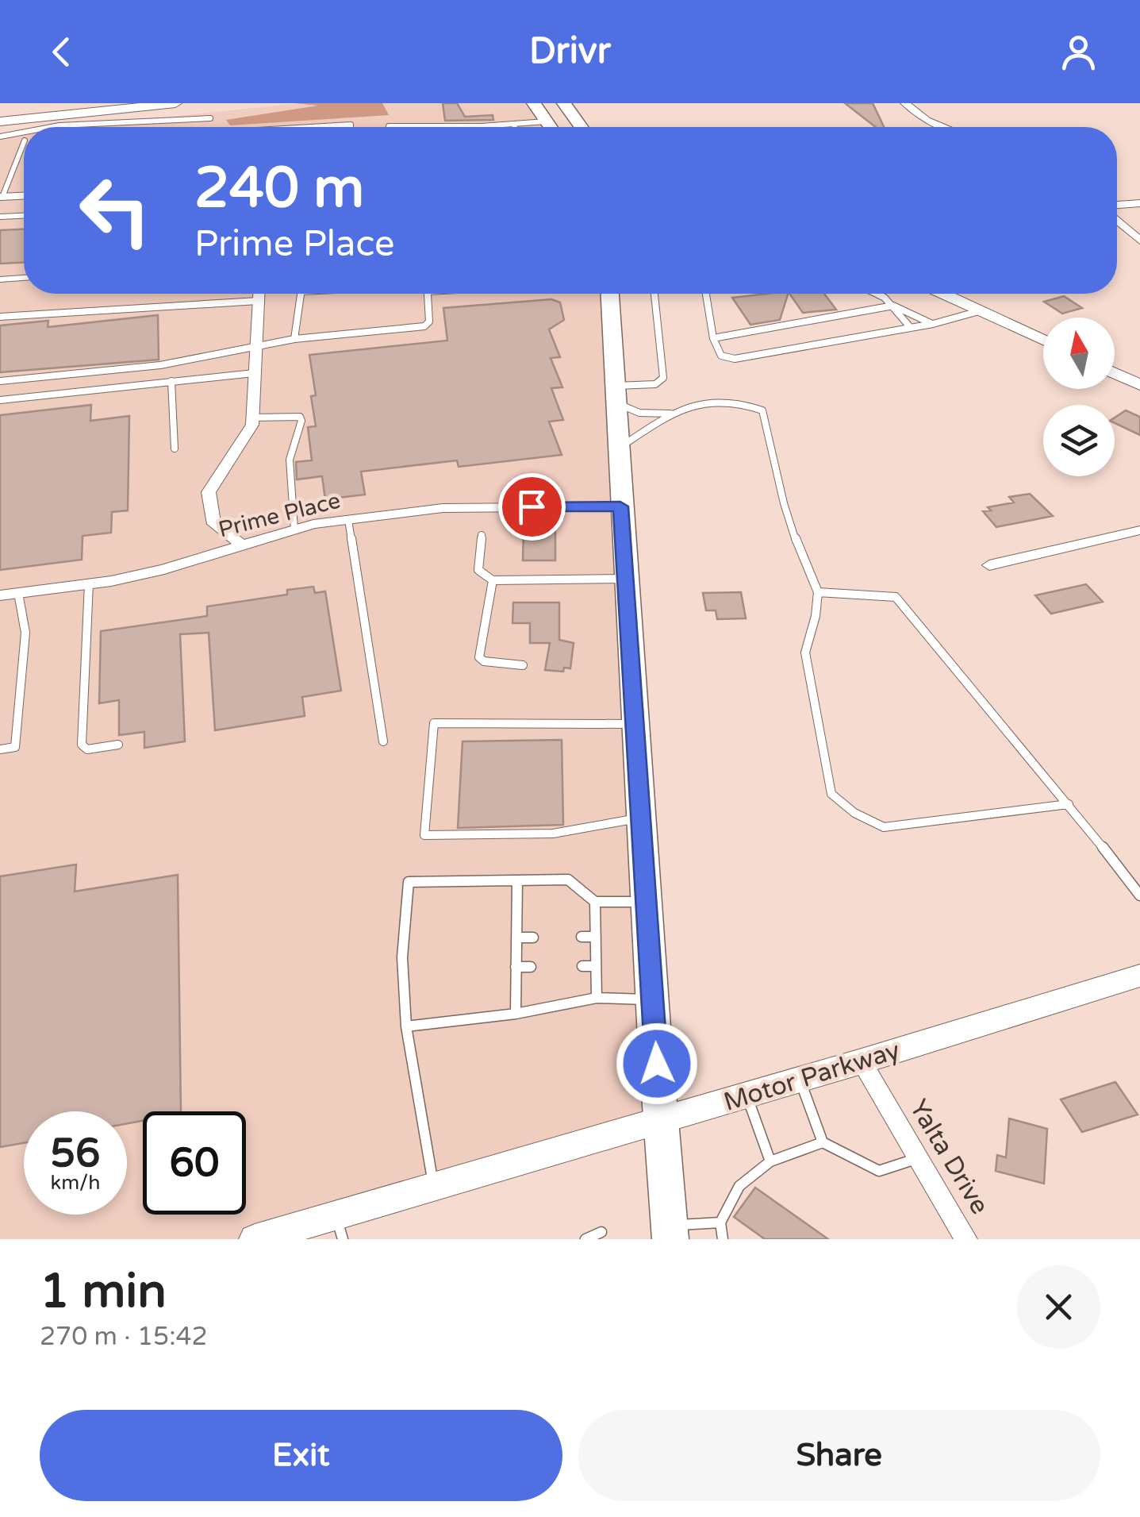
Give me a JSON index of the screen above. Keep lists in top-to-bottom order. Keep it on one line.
{"streets":{"main road":["Motor Parkway"],"street":["Prime Place","Yalta Drive"]},"crossings":[["Motor Parkway","Yalta Drive"]],"north":"top","page":{"header":"Drivr","turn":["240 m","Prime Place"],"speed":"56 km/h","limit":"60","heading":["1 min","270 m · 15:42"],"buttons":["Exit","Share"]}}
